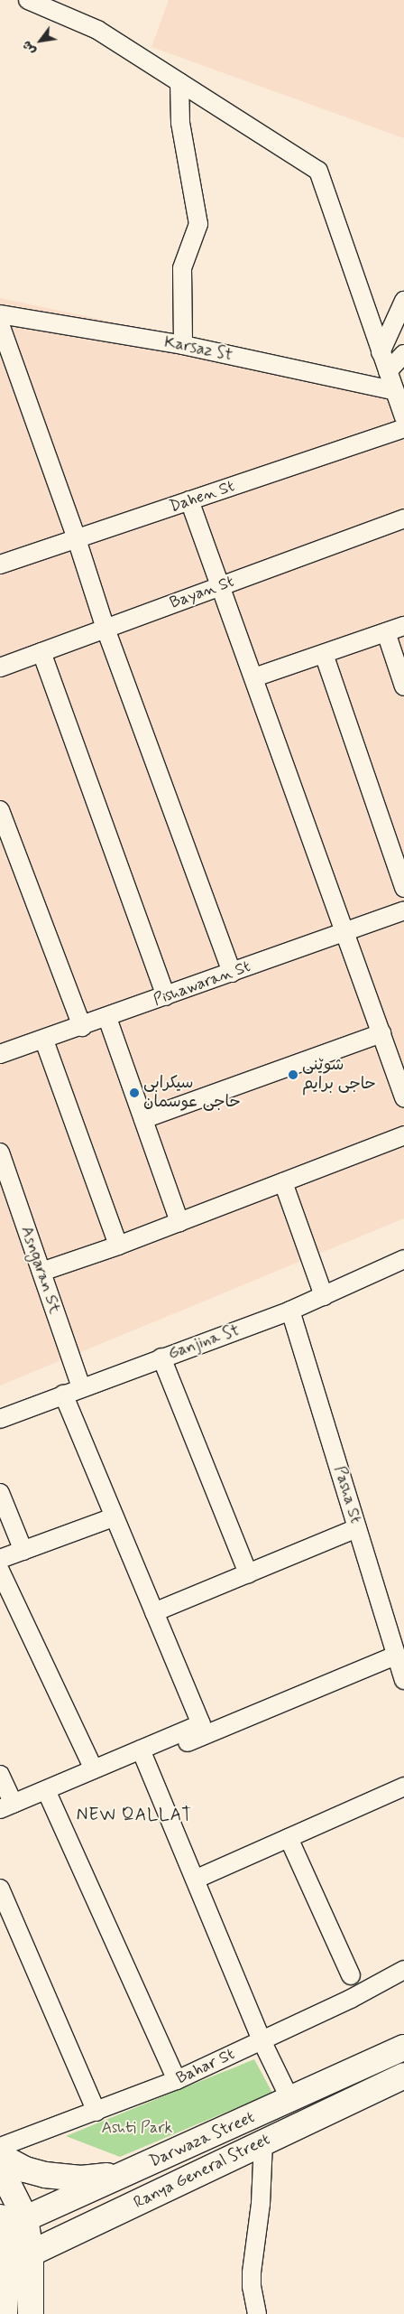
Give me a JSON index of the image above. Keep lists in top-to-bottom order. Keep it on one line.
{"streets":{"main road":["Darwaza Street","Ranya General Street"],"street":["Karsaz St","Dahen St","Bayan St","Pishawaran St","Asngaran St","Ganjina St","Pasha St","Bahar St"]},"crossings":[["Asngaran St","Ganjina St"],["Ganjina St","Pasha St"]],"districts":["NEW QALLAT"],"parks":["Ashti Park"],"places":["شوێنی حاجی برایم","سیکرابی حاجی عوسمان"],"north":"bottom left"}
